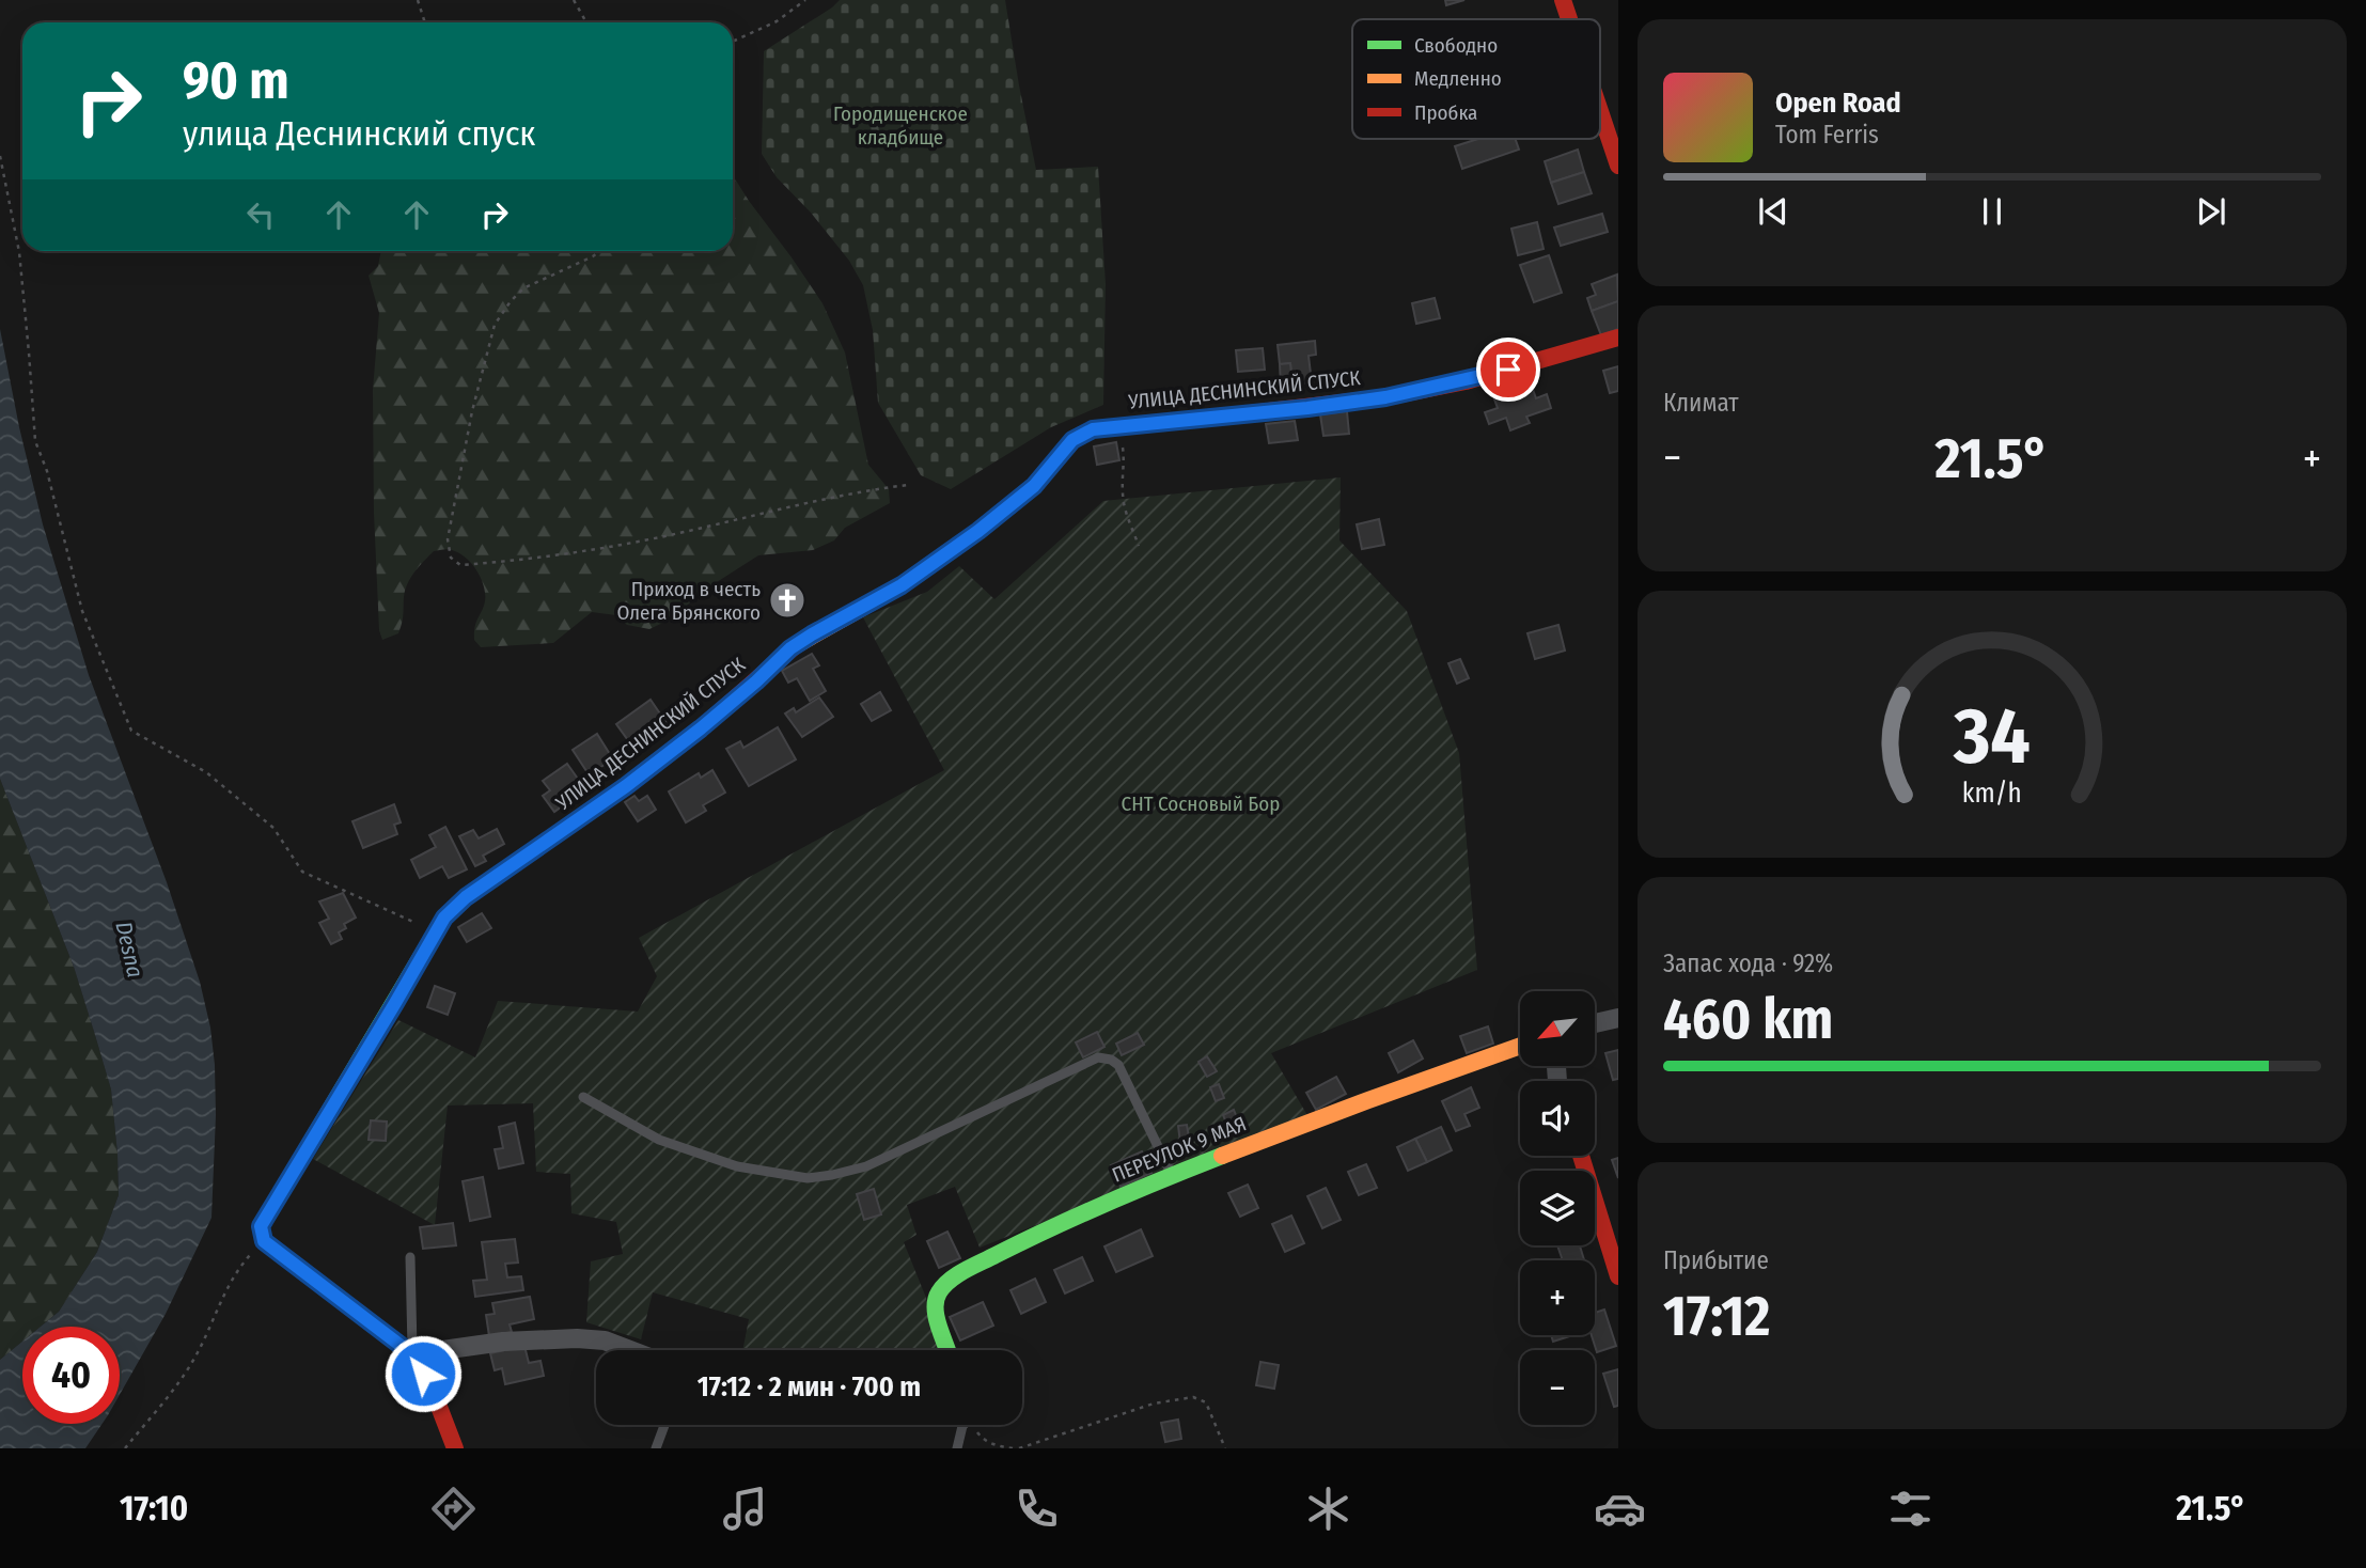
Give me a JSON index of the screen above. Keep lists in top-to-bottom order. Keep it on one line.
{"streets":{"street":["УЛИЦА ДЕСНИНСКИЙ СПУСК","ПЕРЕУЛОК 9 МАЯ"]},"water":["Desna"],"parks":["Городищенское кладбище","СНТ Сосновый Бор"],"places":{"church":["Приход в честь Олега Брянского"]},"legend":["Свободно","Медленно","Пробка"],"north":"bottom left","page":{"turn":["90 m","улица Деснинский спуск"],"song":["Open Road","Tom Ferris"],"tile":["Климат",["Запас хода · 92%","460 km"],["Прибытие","17:12"]],"heat":["−","21.5°","+"],"map_buttons":["+","−"],"limit":"40","trip":"17:12 · 2 мин · 700 m","tabs":["17:10","21.5°"],"gauge":["34","km/h"]}}
